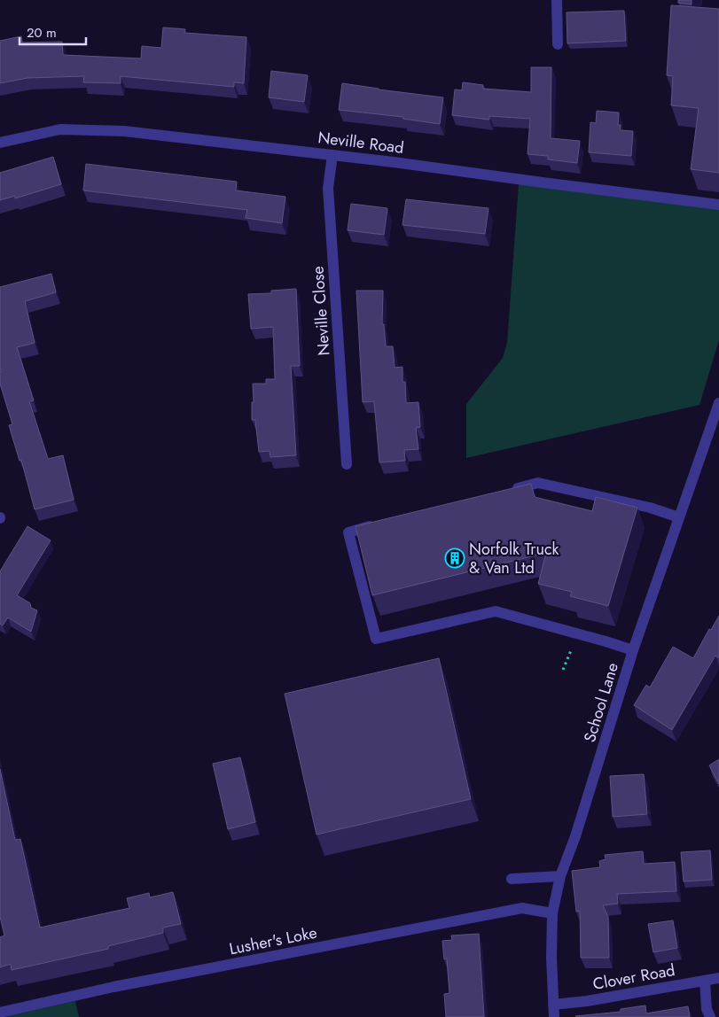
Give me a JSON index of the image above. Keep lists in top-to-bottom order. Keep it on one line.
{"streets":{"street":["Neville Road","Neville Close","School Lane","Lusher's Loke","Clover Road"]},"crossings":[["Neville Road","Neville Close"],["School Lane","Lusher's Loke"],["School Lane","Clover Road"]],"places":{"building":["Norfolk Truck & Van Ltd"]},"scale_bar":"20 m"}
